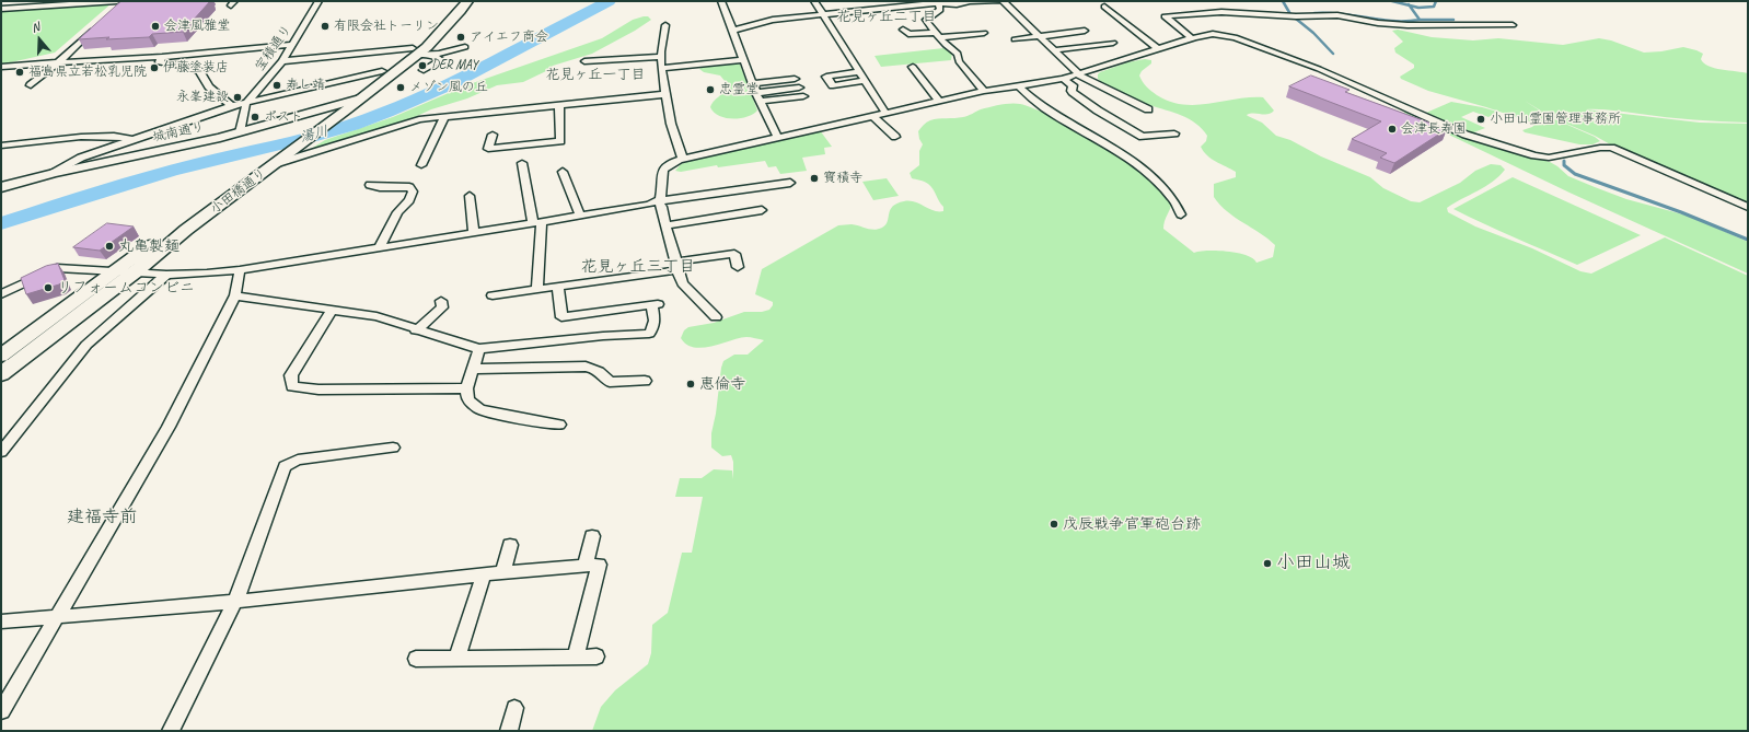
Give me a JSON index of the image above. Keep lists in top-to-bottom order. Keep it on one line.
{"streets":{"main road":["小田橋通り"],"street":["宝積通り","城南通り"]},"crossings":[["宝積通り","城南通り"],["城南通り","小田橋通り"]],"districts":["花見ヶ丘二丁目","花見ヶ丘一丁目","花見ヶ丘三丁目","建福寺前"],"water":["湯川"],"places":["会津風雅堂","有限会社トーリン","アイエフ商会","DER MAY","伊藤塗装店","福島県立若松乳児院","寿し靖","メゾン風の丘","忠霊堂","永峯建設","ポスト","小田山霊園管理事務所","会津長寿園","寳積寺","丸亀製麺","リフォームコンビニ","恵倫寺","戊辰戦争官軍砲台跡","小田山城"],"north":"top"}
